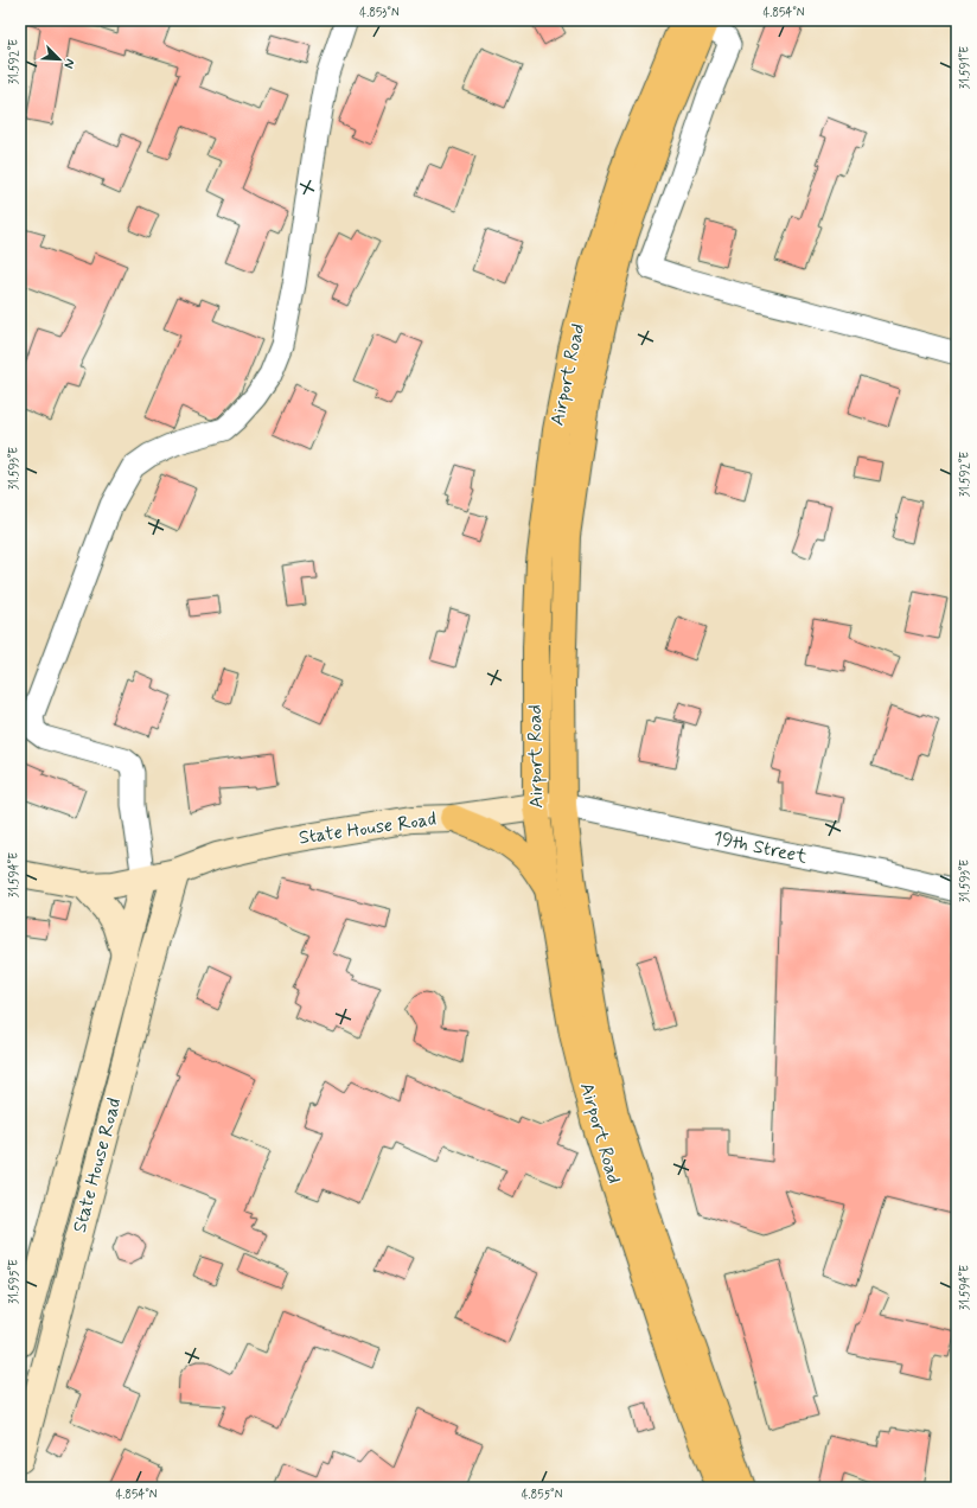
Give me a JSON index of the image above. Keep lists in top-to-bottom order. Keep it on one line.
{"streets":{"main road":["Airport Road","State House Road"],"street":["19th Street"]},"crossings":[["Airport Road","State House Road"],["Airport Road","19th Street"],["State House Road","19th Street"]],"north":"bottom right","coordinates":["4.853°N","4.854°N","31.592°E","31.591°E","31.593°E","31.594°E","31.595°E","4.855°N"]}
